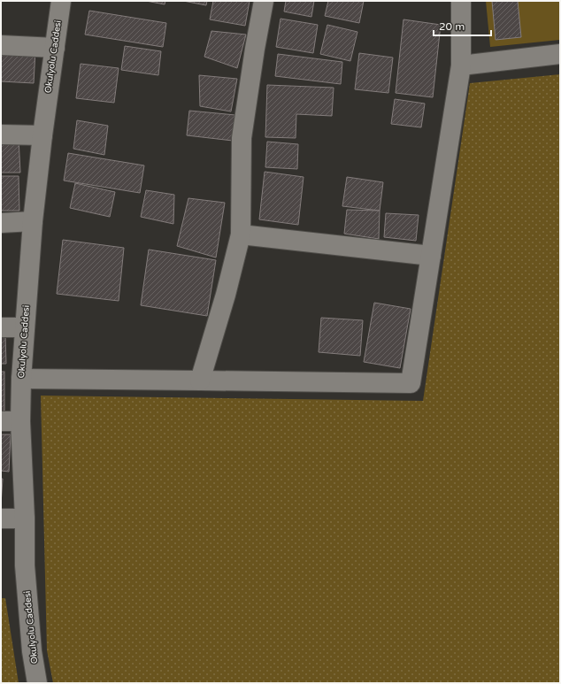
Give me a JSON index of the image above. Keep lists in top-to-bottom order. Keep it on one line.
{"streets":{"street":["Okulyolu Caddesi"]},"scale_bar":"20 m"}
